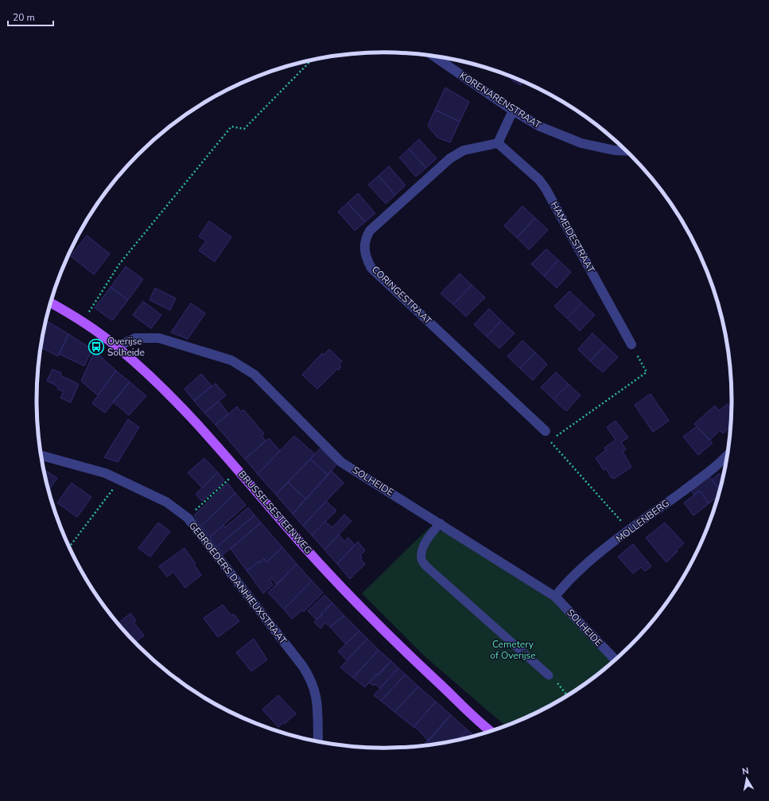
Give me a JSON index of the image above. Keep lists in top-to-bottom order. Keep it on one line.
{"streets":{"main road":["BRUSSELSESTEENWEG"],"street":["KORENARENSTRAAT","HAMEIDESTRAAT","CORINGESTRAAT","SOLHEIDE","MOLLENBERG","GEBROEDERS DANHIEUXSTRAAT"]},"crossings":[["HAMEIDESTRAAT","CORINGESTRAAT"],["SOLHEIDE","BRUSSELSESTEENWEG"],["SOLHEIDE","MOLLENBERG"]],"parks":["Cemetery of Overijse"],"places":{"bus stop":["Overijse Solheide"]},"scale_bar":"20 m","north":"top"}
